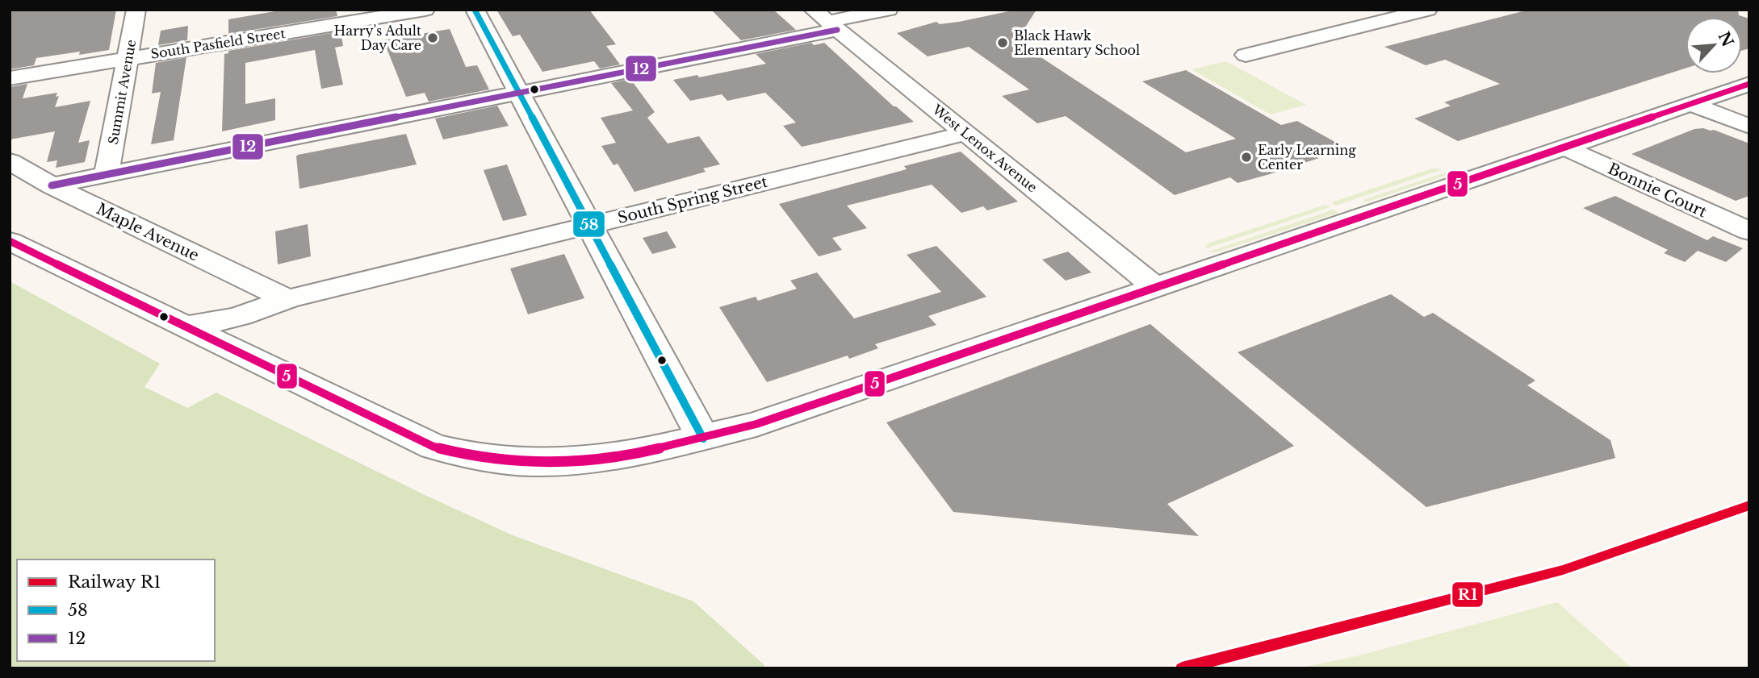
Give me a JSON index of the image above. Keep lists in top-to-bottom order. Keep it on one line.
{"streets":{"street":["South Pasfield Street","Summit Avenue","West Lenox Avenue","Bonnie Court","South Spring Street","Maple Avenue"]},"crossings":[["South Pasfield Street","Summit Avenue"],["West Lenox Avenue","South Spring Street"],["South Spring Street","Maple Avenue"]],"places":["Harry's Adult Day Care","Black Hawk Elementary School","Early Learning Center"],"lines":["transit line 58","transit line 12","transit line 5","rail line R1"],"legend":["Railway R1","58","12"],"north":"top right"}
